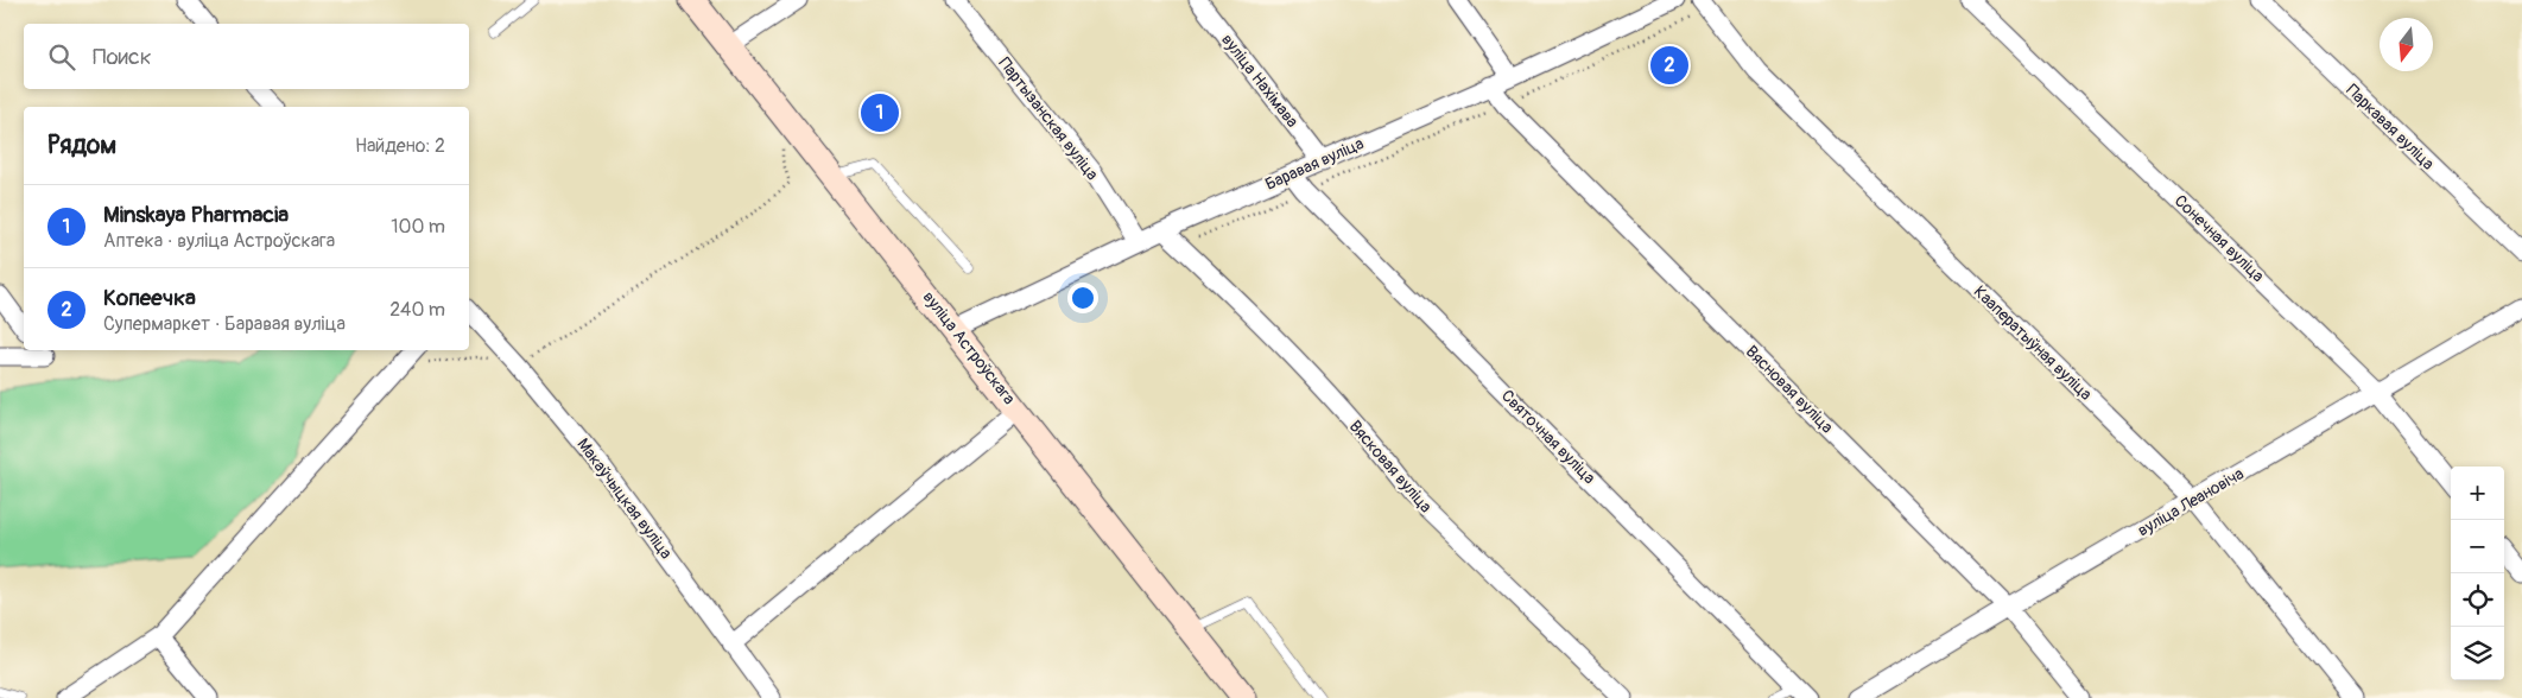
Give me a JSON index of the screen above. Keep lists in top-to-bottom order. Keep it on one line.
{"streets":{"street":["вуліца Нахімава","Партызанская вуліца","Паркавая вуліца","Баравая вуліца","Сонечная вуліца","Кааператыўная вуліца","вуліца Астроўскага","Вясновая вуліца","Святочная вуліца","Вясковая вуліца","Макаўчыцкая вуліца","вуліца Леановіча"]},"crossings":[["вуліца Нахімава","Баравая вуліца"],["Партызанская вуліца","Баравая вуліца"],["Баравая вуліца","вуліца Астроўскага"],["Баравая вуліца","Вясновая вуліца"],["Баравая вуліца","Святочная вуліца"],["Баравая вуліца","Вясковая вуліца"],["Сонечная вуліца","вуліца Леановіча"],["Кааператыўная вуліца","вуліца Леановіча"],["Вясновая вуліца","вуліца Леановіча"]],"north":"bottom","page":{"search":"Поиск","pins":["2","1"],"heading":["Рядом","Найдено: 2"],"list":[{"mark":"1","name":"Minskaya Pharmacia","note":"Аптека · вуліца Астроўскага","value":"100 m"},{"mark":"2","name":"Копеечка","note":"Супермаркет · Баравая вуліца","value":"240 m"}],"map_buttons":["+","−"]}}
